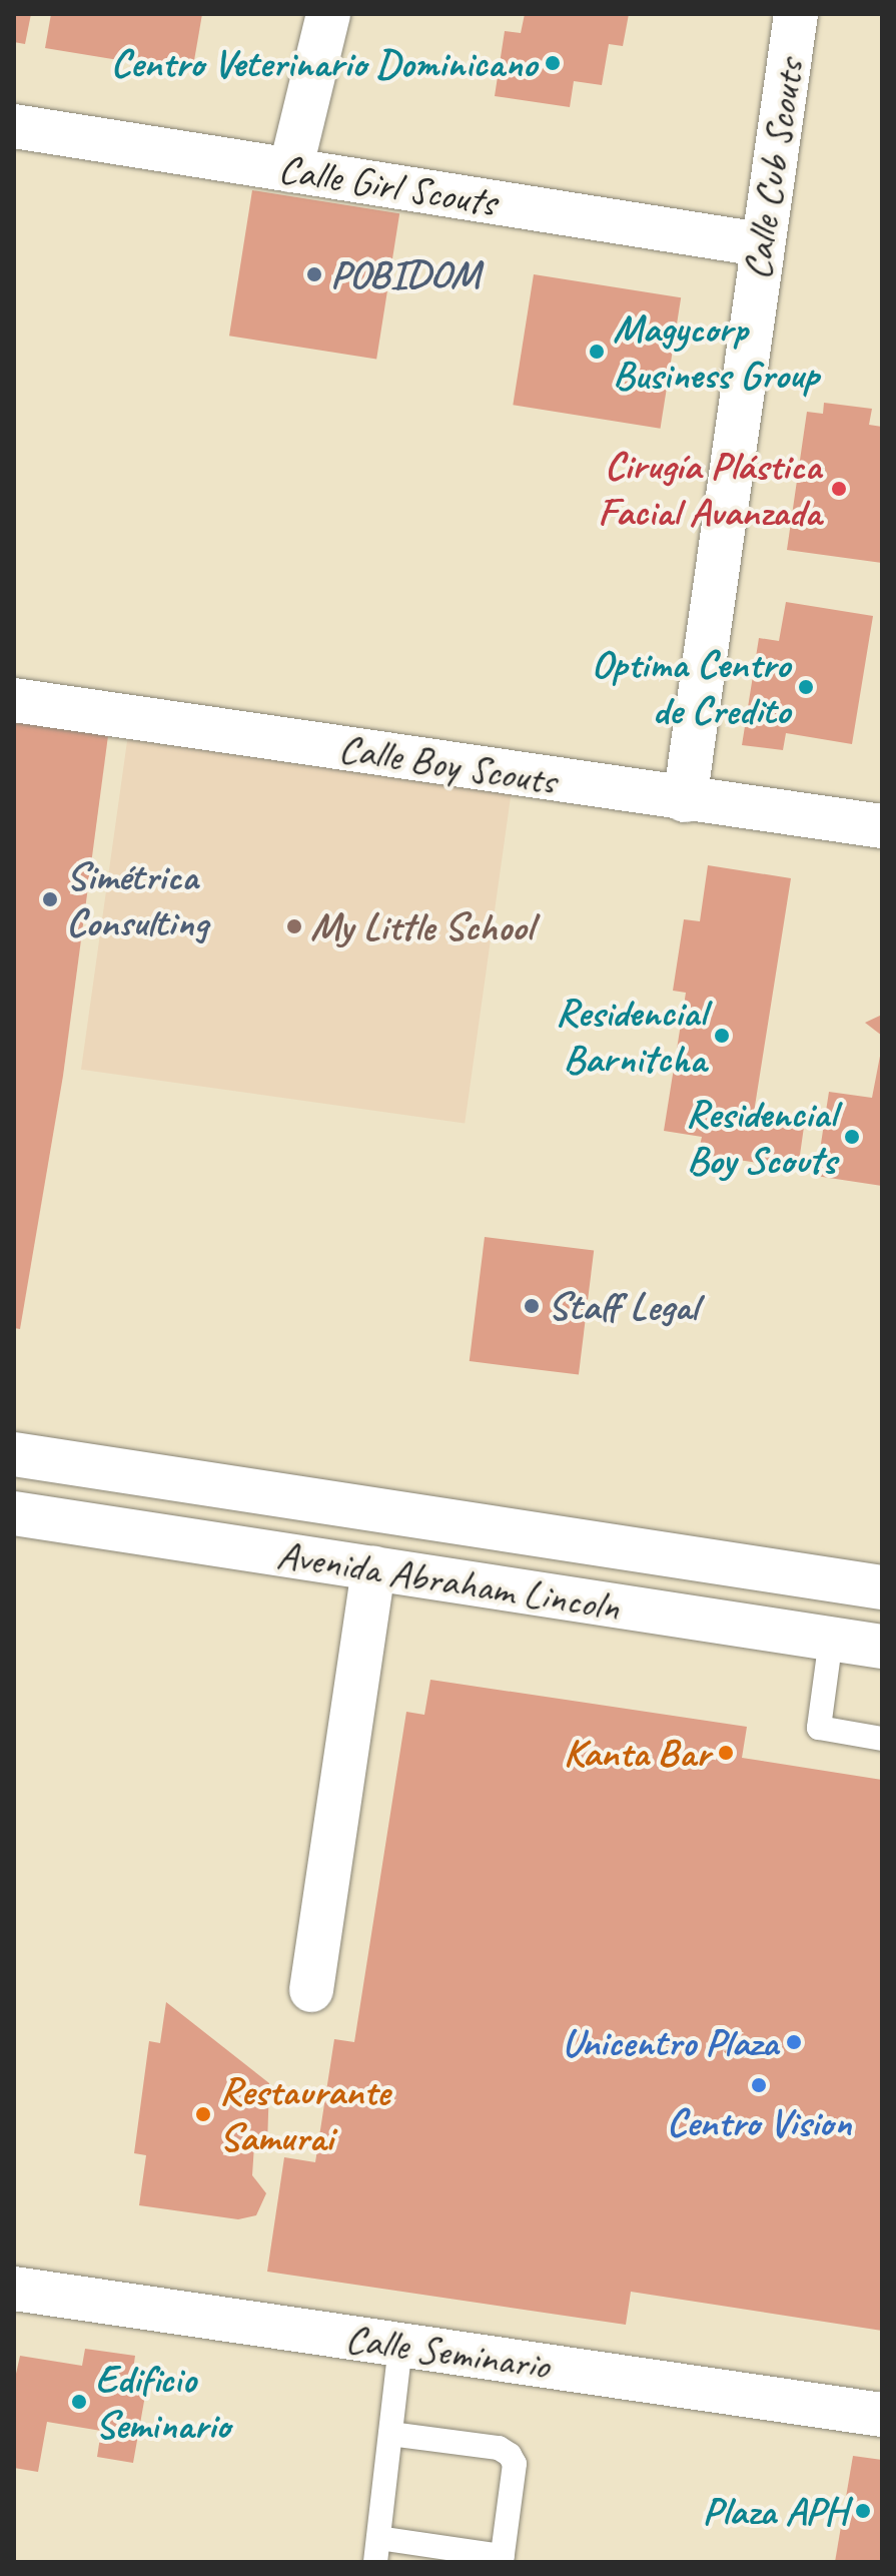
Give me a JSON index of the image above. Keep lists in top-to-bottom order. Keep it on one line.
{"streets":{"street":["Calle Cub Scouts","Calle Girl Scouts","Calle Boy Scouts","Avenida Abraham Lincoln","Calle Seminario"]},"crossings":[["Calle Cub Scouts","Calle Girl Scouts"],["Calle Cub Scouts","Calle Boy Scouts"]],"places":["Centro Veterinario Dominicano","POBIDOM","Magycorp Business Group","Cirugía Plástica Facial Avanzada","Optima Centro de Credito","Simétrica Consulting","My Little School","Residencial Barnitcha","Residencial Boy Scouts","Staff Legal","Kanta Bar","Unicentro Plaza","Centro Vision","Restaurante Samurai","Edificio Seminario","Plaza APH"]}
